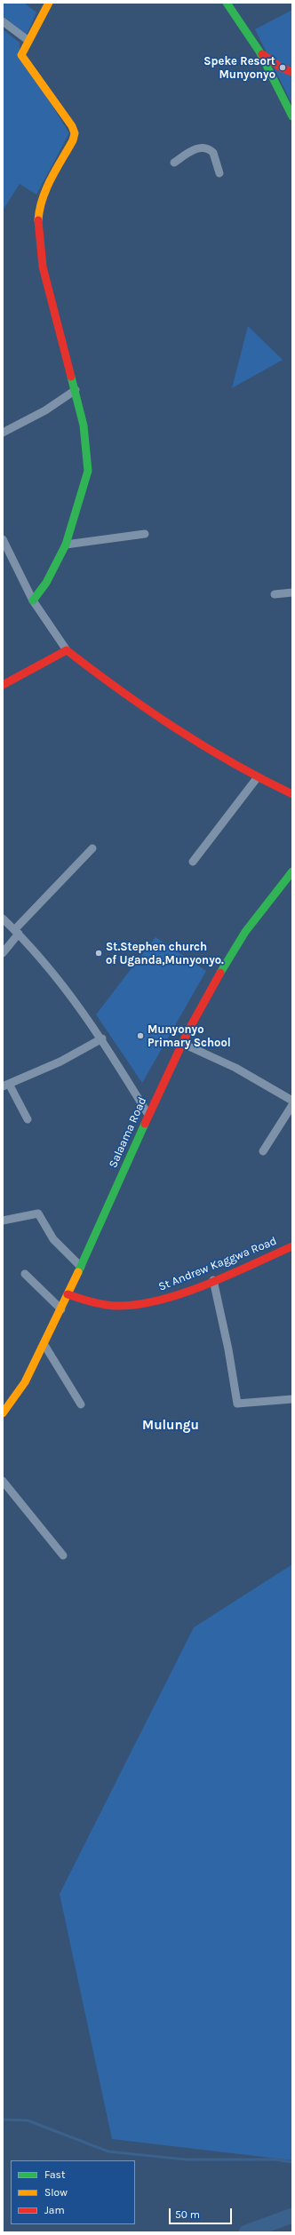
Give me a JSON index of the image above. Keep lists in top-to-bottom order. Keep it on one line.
{"streets":{"street":["Salaama Road","St Andrew Kaggwa Road"]},"crossings":[["Salaama Road","St Andrew Kaggwa Road"]],"districts":["Mulungu"],"places":["Speke Resort Munyonyo","St.Stephen church of Uganda,Munyonyo.","Munyonyo Primary School"],"legend":["Fast","Slow","Jam"],"scale_bar":"50 m"}
